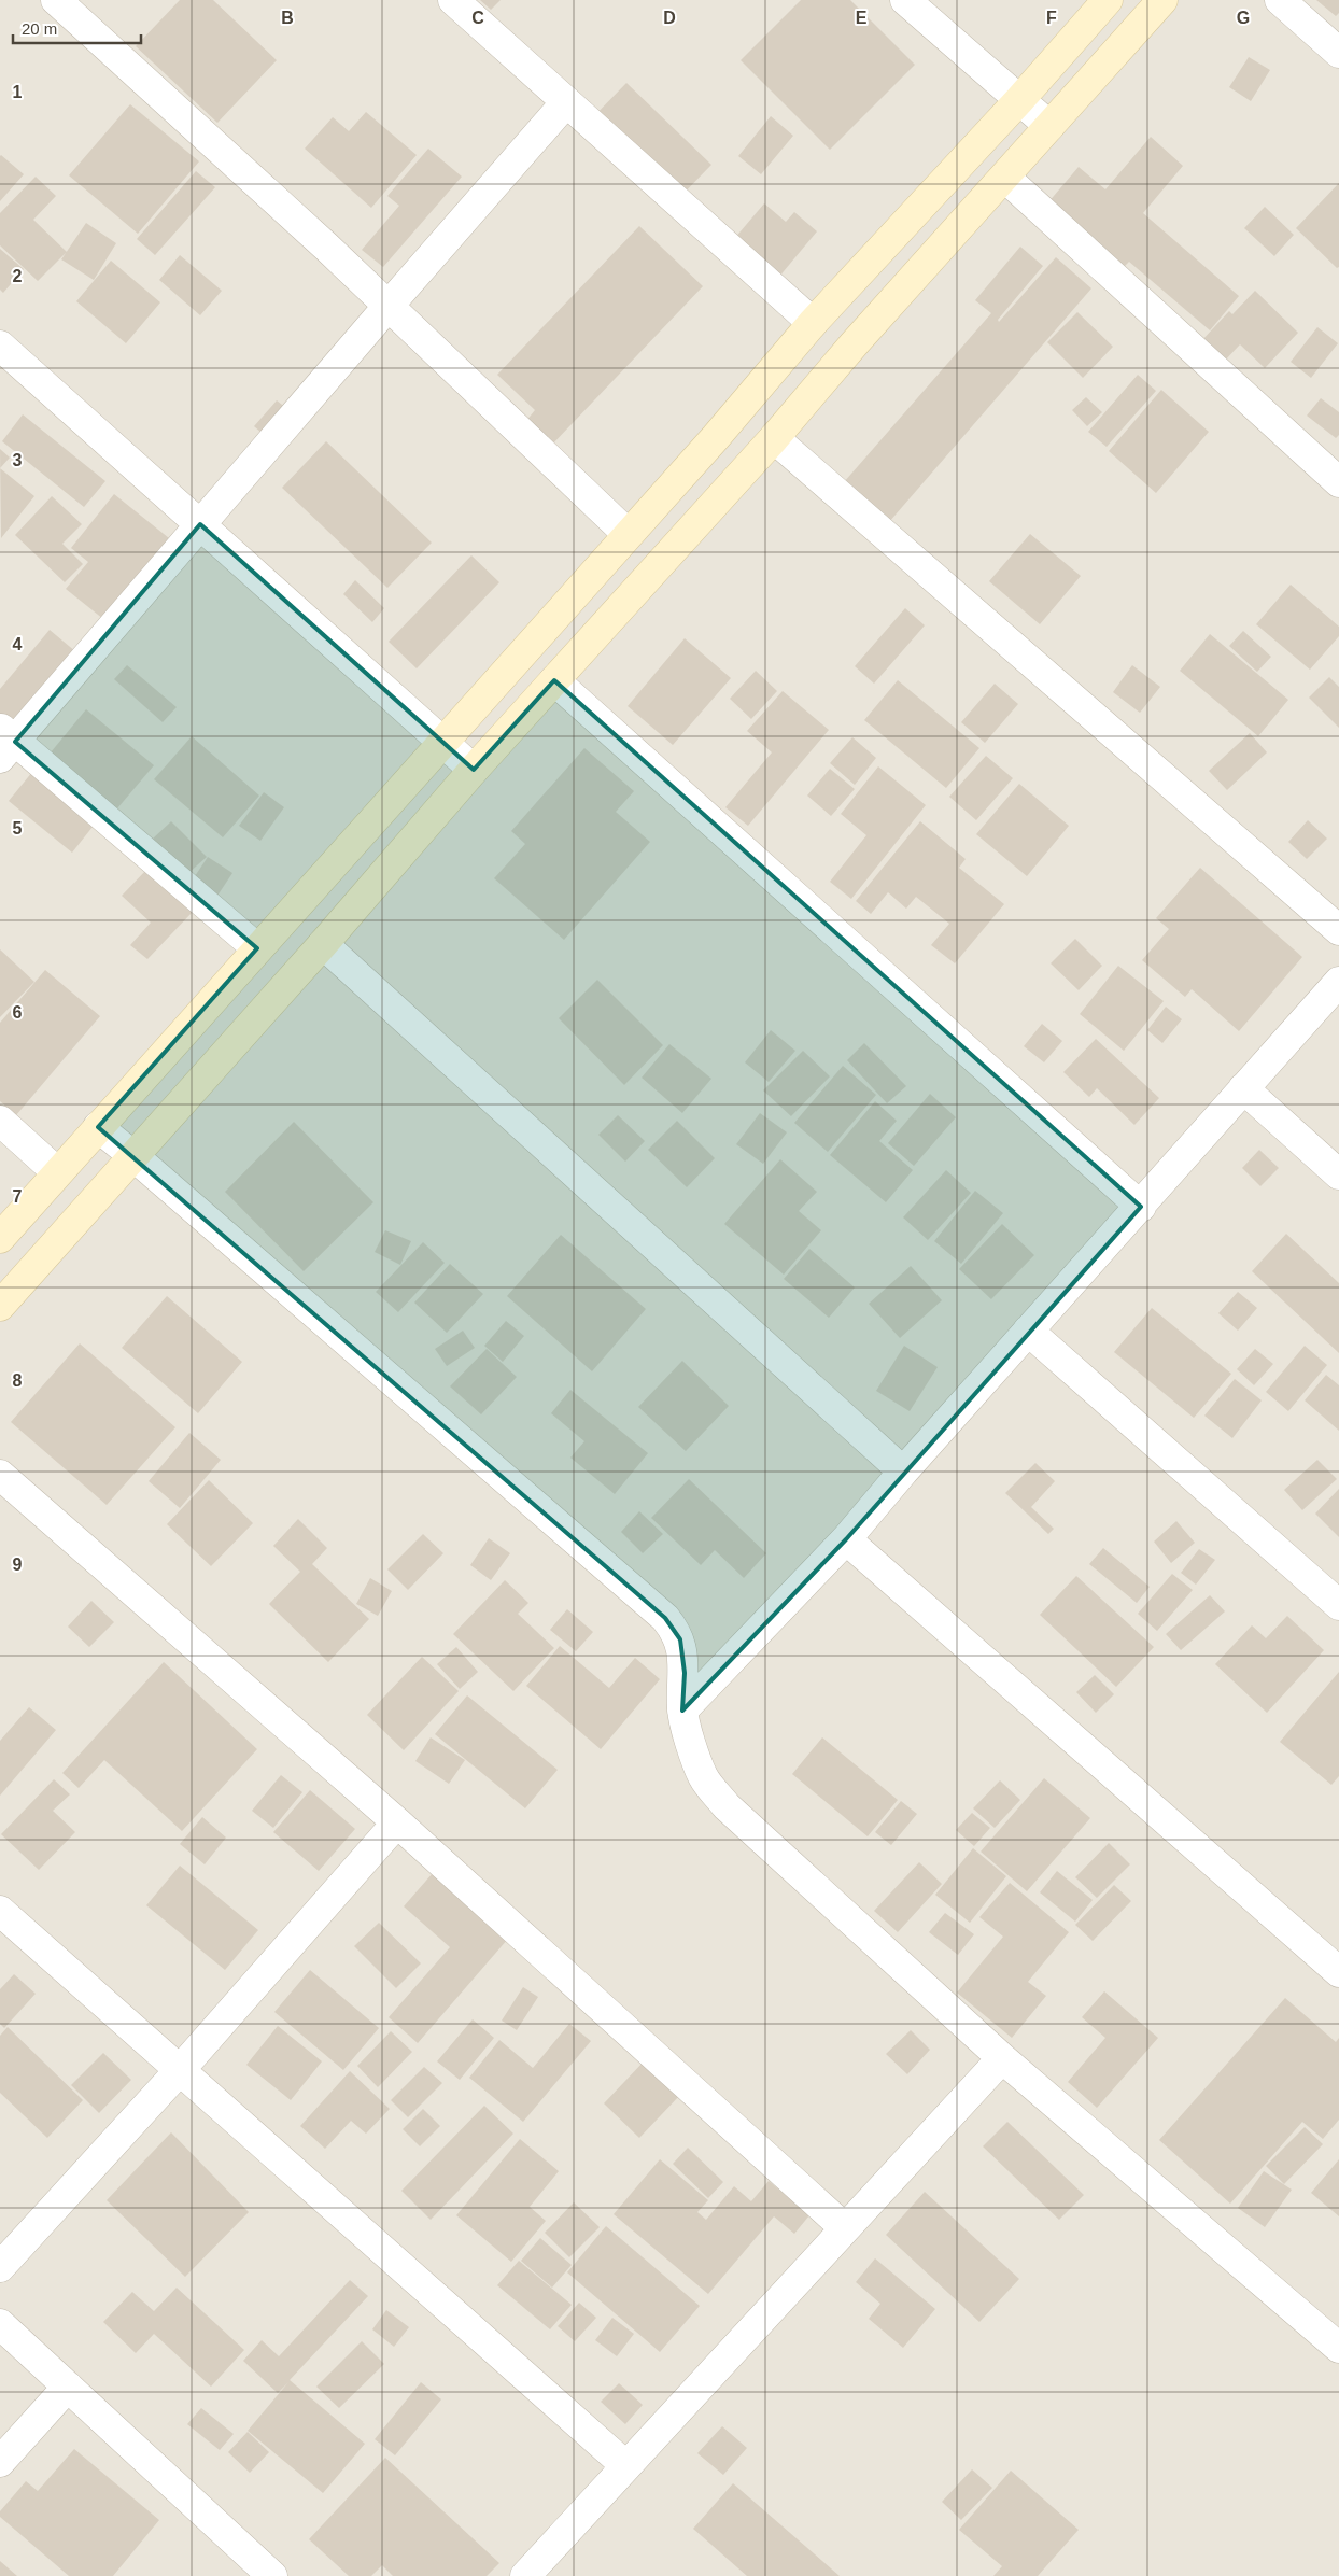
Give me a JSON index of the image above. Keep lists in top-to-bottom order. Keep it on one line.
{"scale_bar":"20 m","grid":{"columns":["B","C","D","E","F","G"],"rows":["1","2","3","4","5","6","7","8","9"]}}
